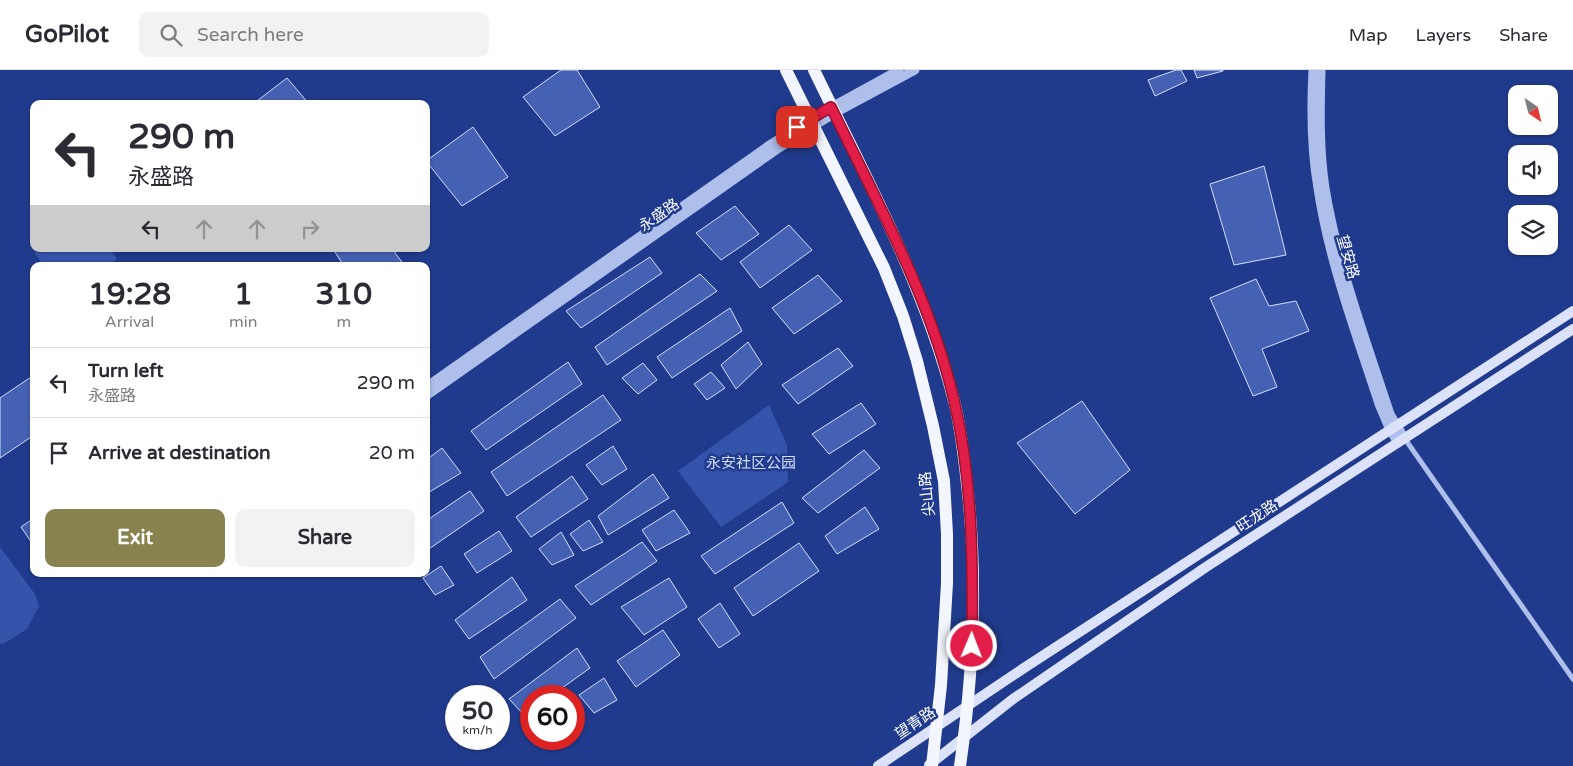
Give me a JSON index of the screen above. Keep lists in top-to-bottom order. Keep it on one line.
{"streets":{"main road":["尖山路","旺龙路","望青路"],"street":["永盛路","望安路"]},"crossings":[["永盛路","尖山路"],["望安路","旺龙路"],["尖山路","望青路"],["旺龙路","望青路"]],"parks":["永安社区公园"],"north":"bottom right","page":{"header":"GoPilot","search":"Search here","nav":["Map","Layers","Share"],"turn":["290 m","永盛路"],"eta":["19:28","Arrival","1","min","310","m"],"list":[{"name":"Turn left","note":"永盛路","value":"290 m"},{"name":"Arrive at destination","value":"20 m"}],"buttons":["Exit","Share"],"speed":"50 km/h","limit":"60"}}
